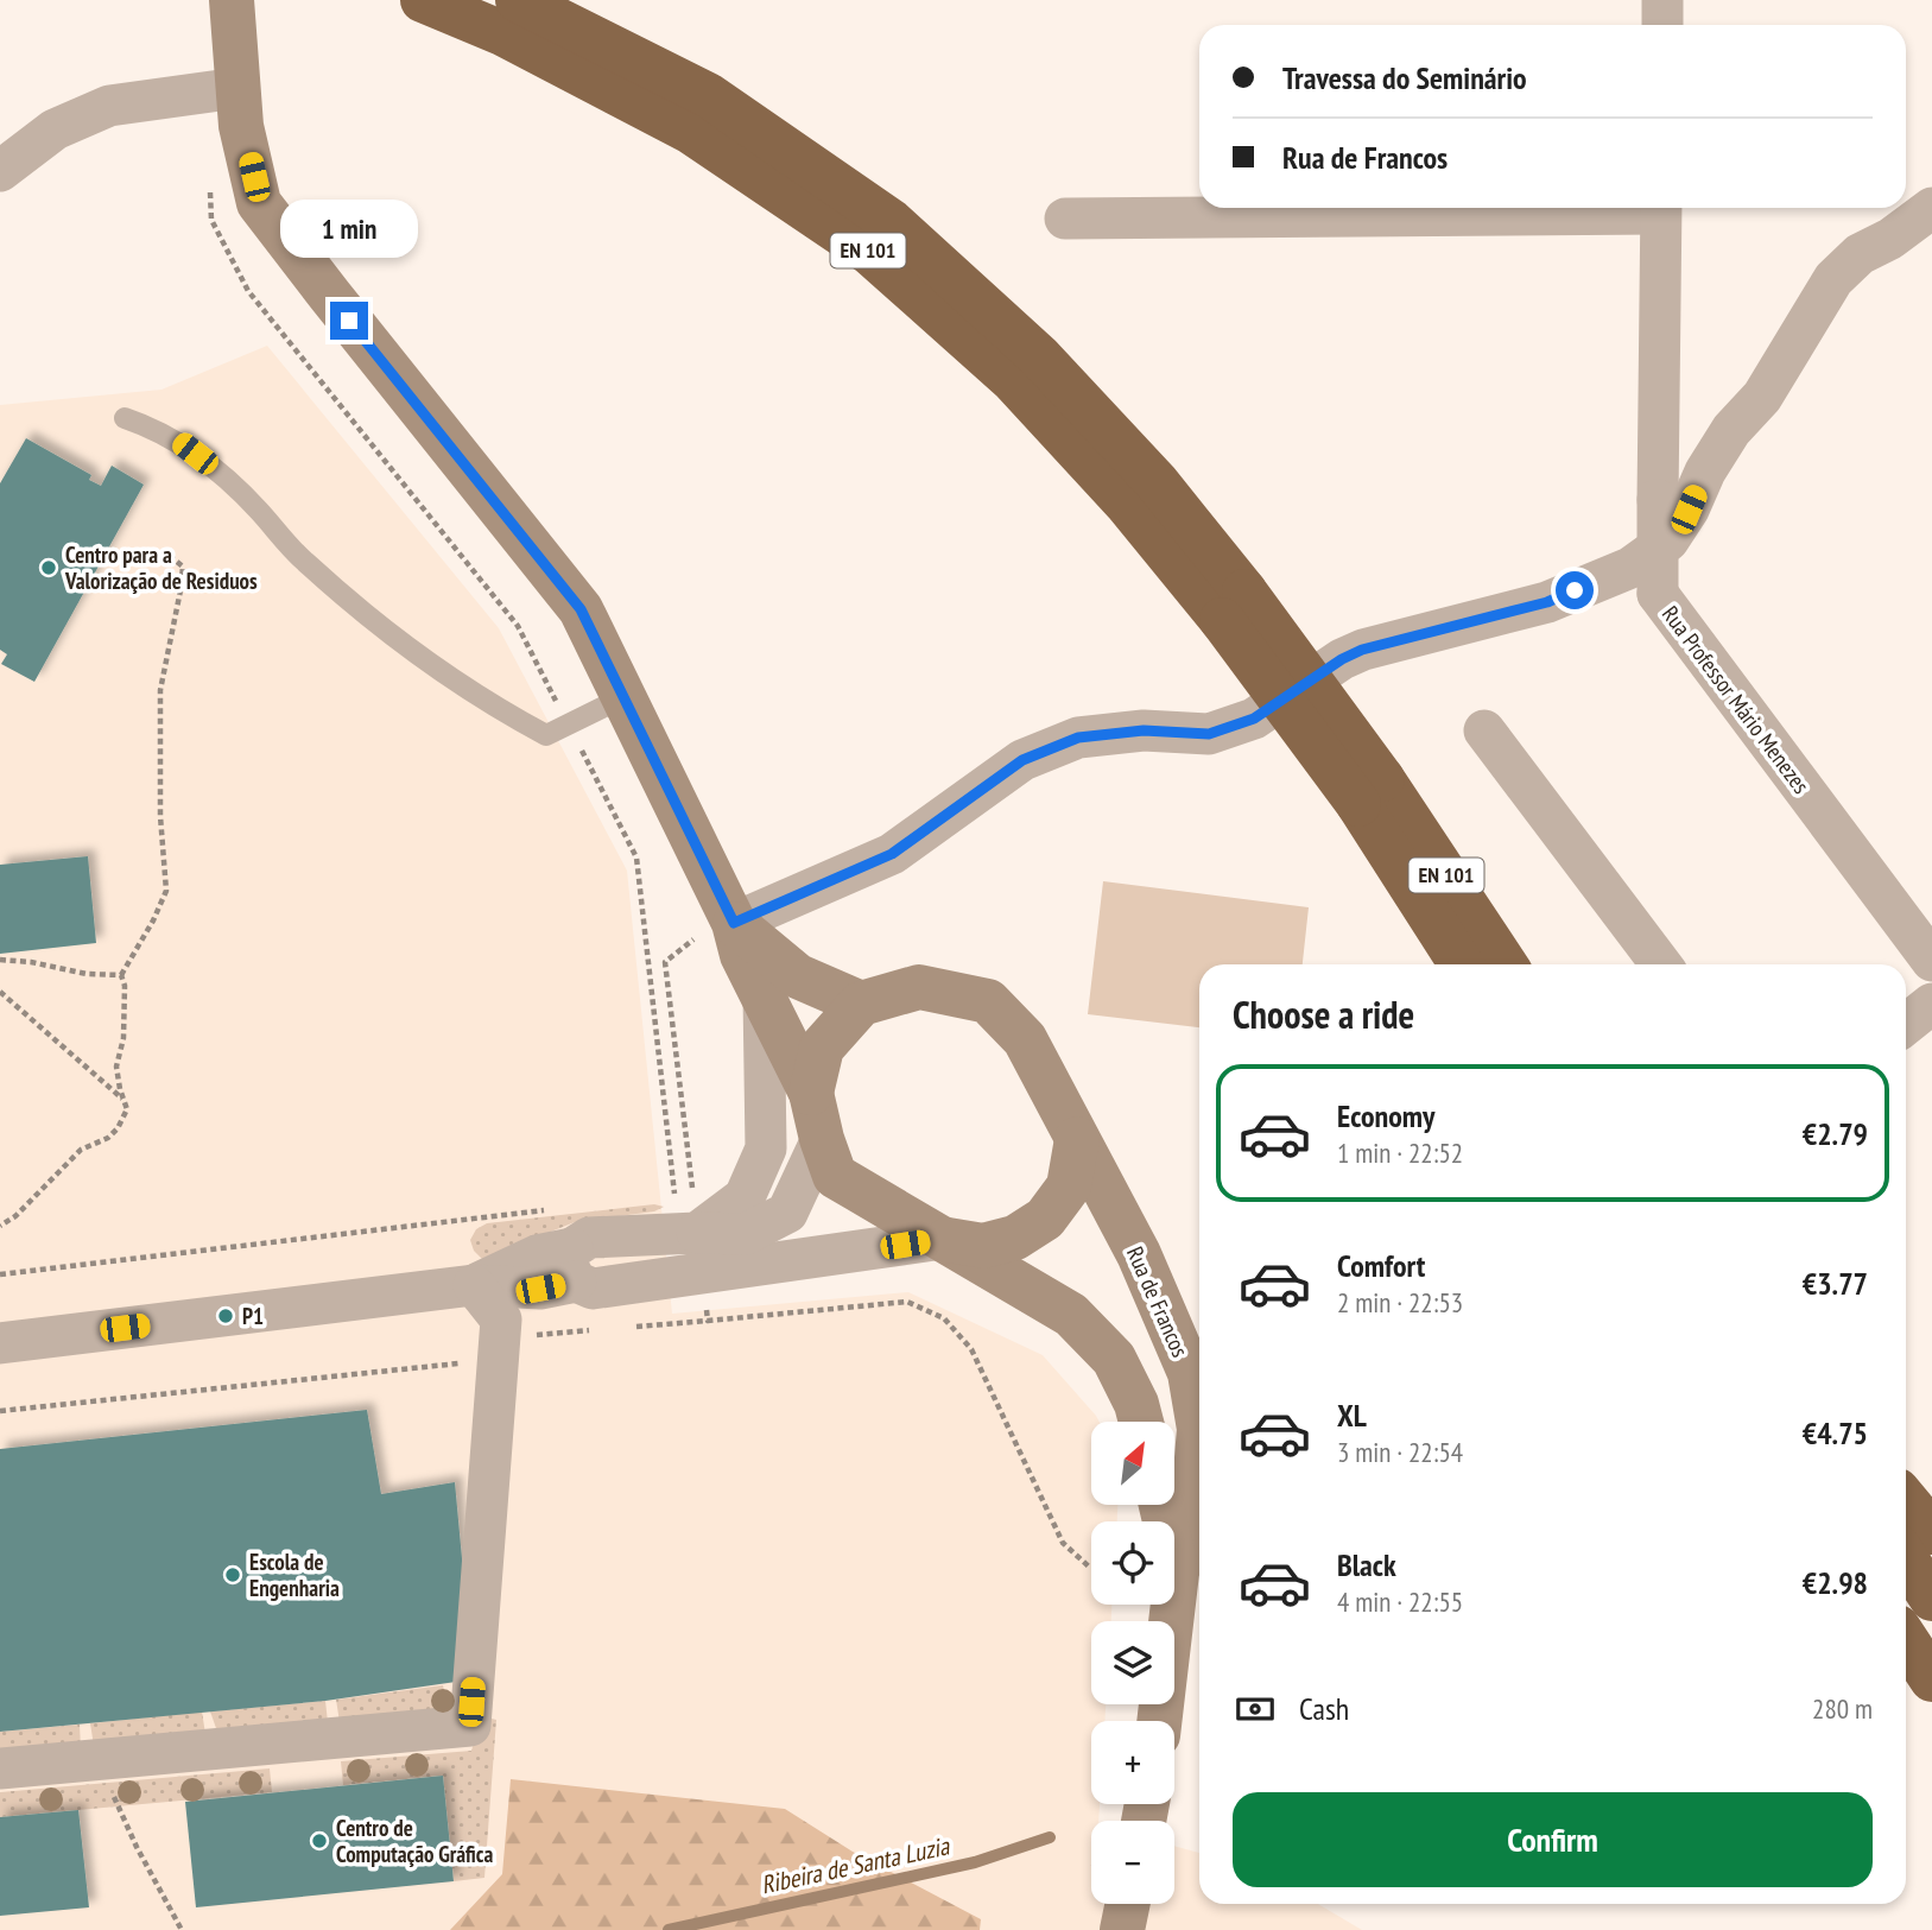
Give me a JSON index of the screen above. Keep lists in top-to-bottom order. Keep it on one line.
{"streets":{"highway":["EN 101"],"street":["Rua Professor Mário Menezes","Rua de Francos"]},"water":["Ribeira de Santa Luzia"],"places":["Centro para a Valorização de Residuos","P1","Escola de Engenharia","Centro de Computação Gráfica"],"north":"top right","page":{"banner":["Travessa do Seminário","Rua de Francos"],"bubble":"1 min","heading":"Choose a ride","list":[{"name":"Economy","note":"1 min · 22:52","value":"€2.79"},{"name":"Comfort","note":"2 min · 22:53","value":"€3.77"},{"name":"XL","note":"3 min · 22:54","value":"€4.75"},{"name":"Black","note":"4 min · 22:55","value":"€2.98"}],"map_buttons":["+","−"],"pay":["Cash","280 m"],"buttons":"Confirm"}}
